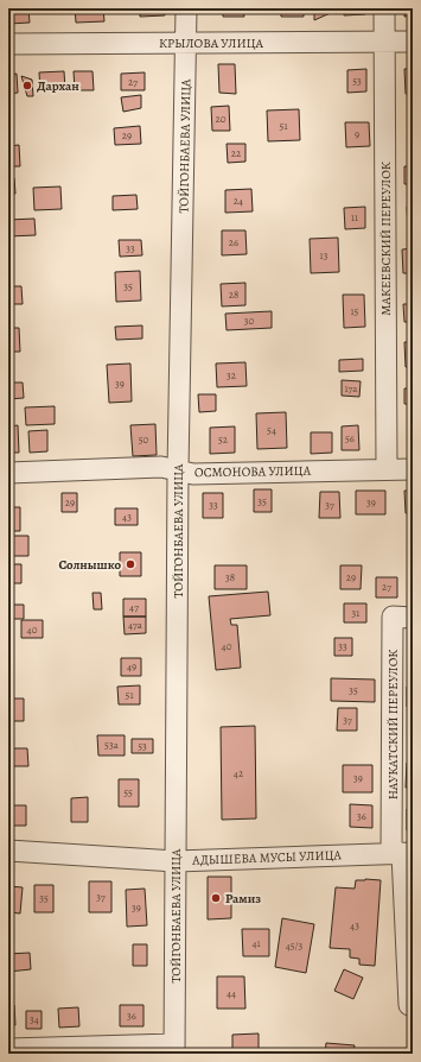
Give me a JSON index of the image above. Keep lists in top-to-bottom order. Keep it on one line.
{"streets":{"street":["КРЫЛОВА УЛИЦА","ТОЙГОНБАЕВА УЛИЦА","МАКЕЕВСКИЙ ПЕРЕУЛОК","ОСМОНОВА УЛИЦА","НАУКАТСКИЙ ПЕРЕУЛОК","АДЫШЕВА МУСЫ УЛИЦА"]},"crossings":[["КРЫЛОВА УЛИЦА","ТОЙГОНБАЕВА УЛИЦА"],["КРЫЛОВА УЛИЦА","МАКЕЕВСКИЙ ПЕРЕУЛОК"],["ТОЙГОНБАЕВА УЛИЦА","ОСМОНОВА УЛИЦА"],["ТОЙГОНБАЕВА УЛИЦА","АДЫШЕВА МУСЫ УЛИЦА"],["МАКЕЕВСКИЙ ПЕРЕУЛОК","ОСМОНОВА УЛИЦА"],["НАУКАТСКИЙ ПЕРЕУЛОК","АДЫШЕВА МУСЫ УЛИЦА"]],"places":["Дархан","Солнышко","Рамиз"],"house_numbers":["53","27","20","51","9","29","22","24","11","26","33","13","35","28","15","30","32","39","17а","54","56","50","52","35","29","39","33","37","43","38","29","27","47","31","47а","40","40","33","49","35","51","37","53а","53","42","39","55","36","37","35","39","43","41","45/3","44","36","34"]}
